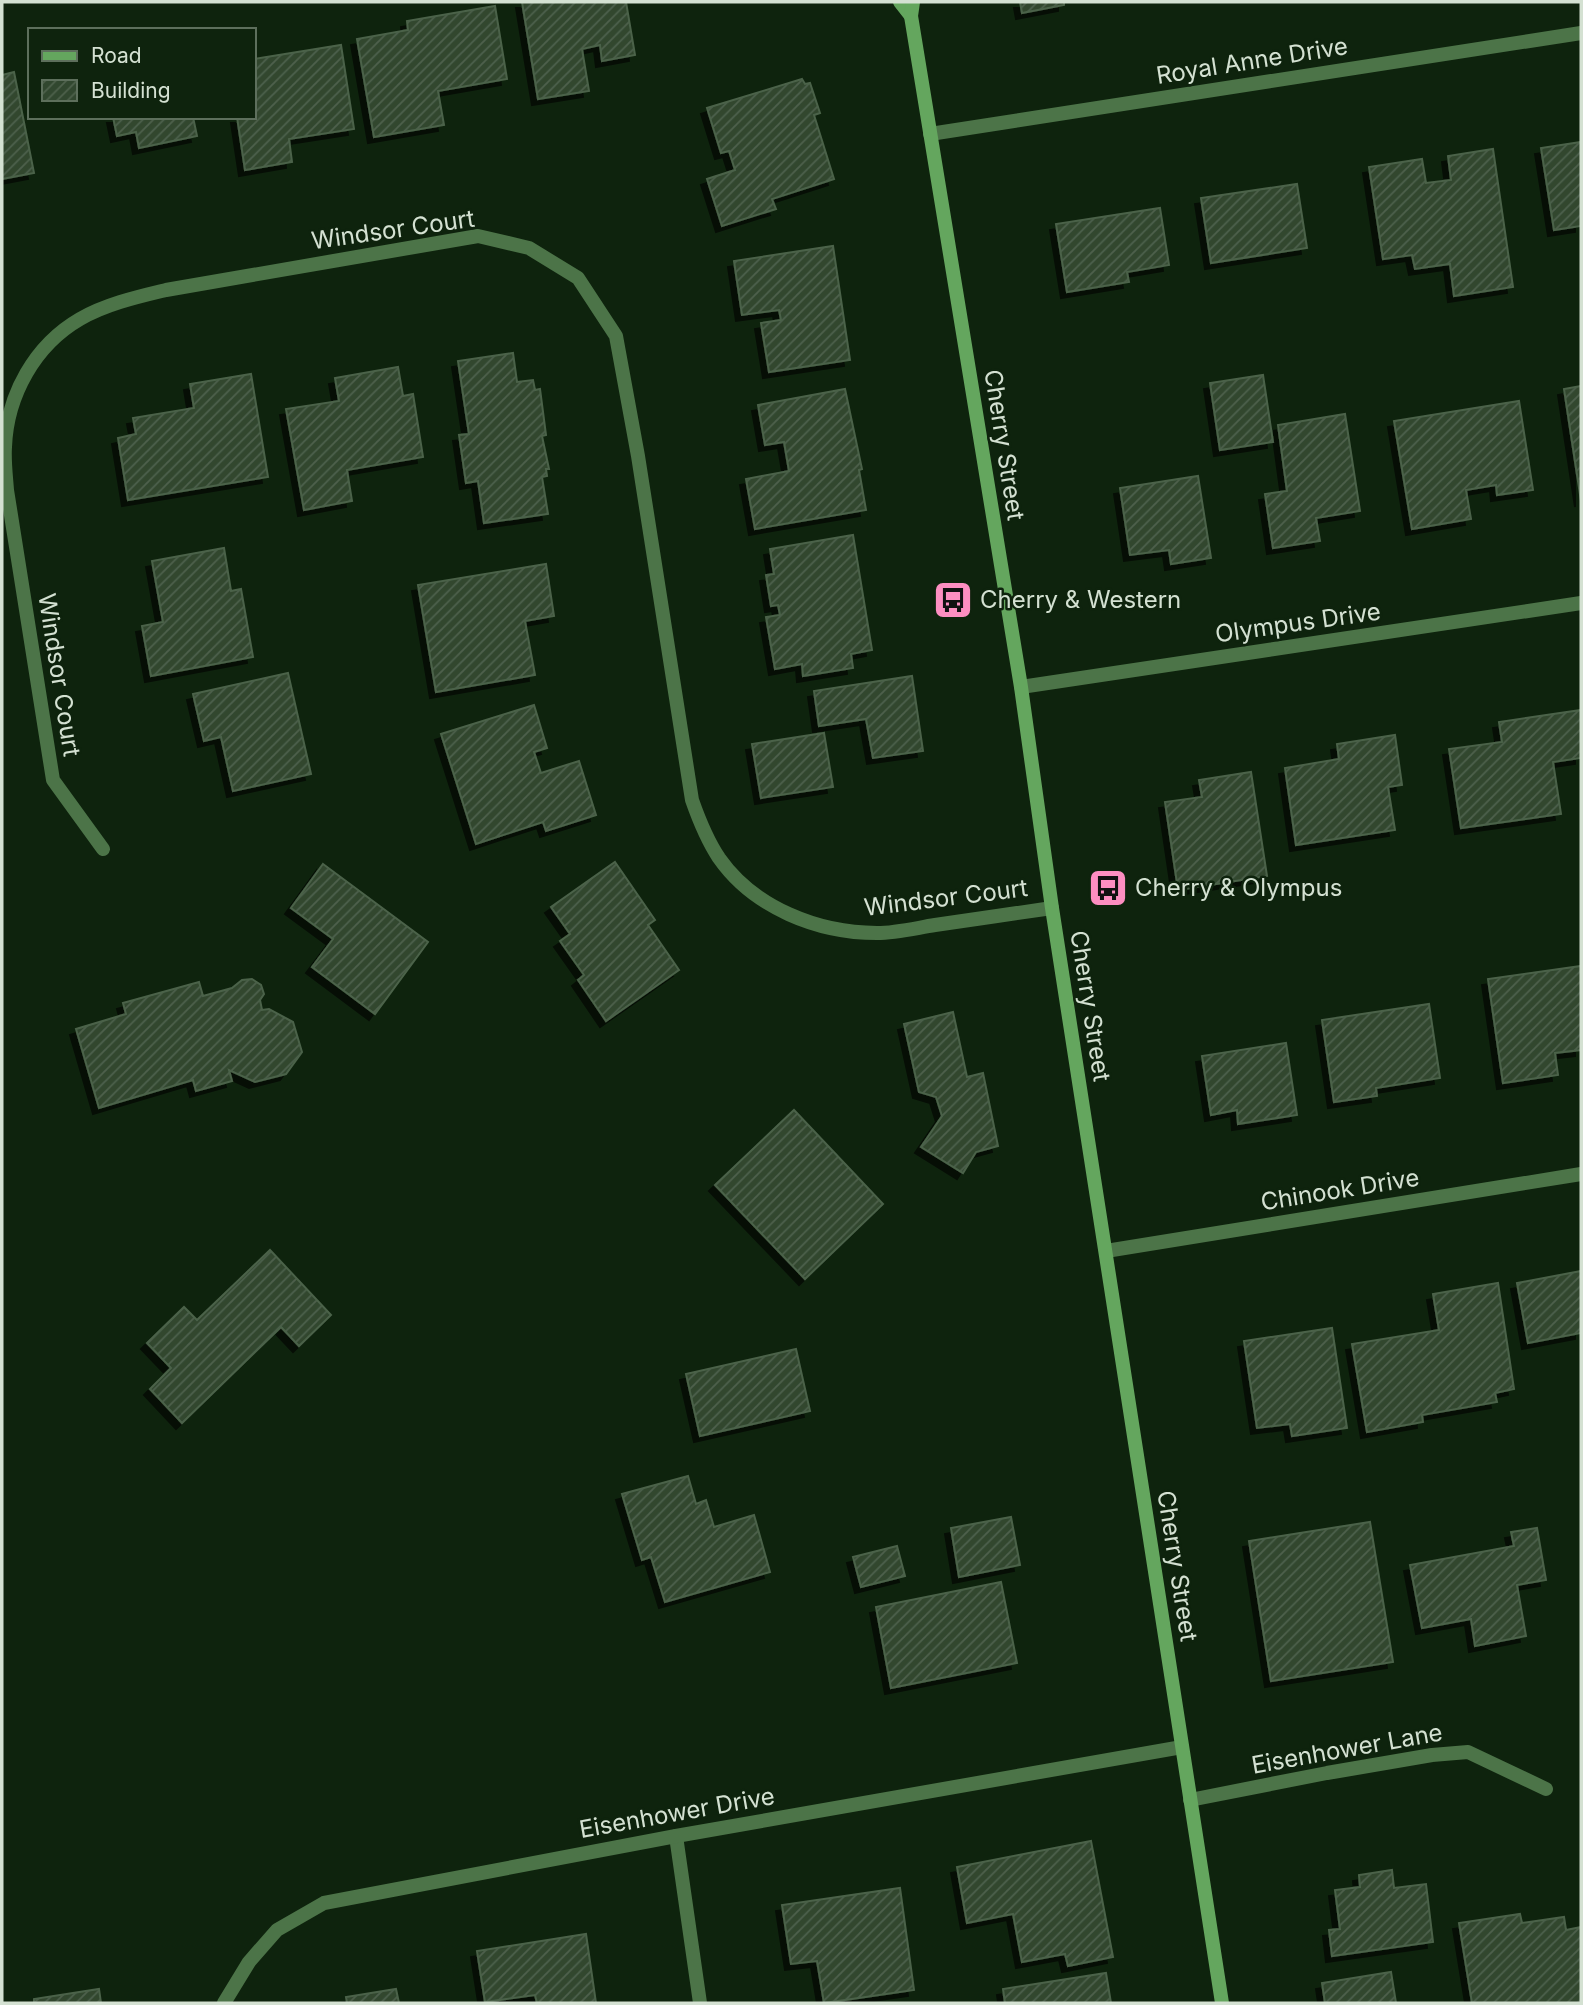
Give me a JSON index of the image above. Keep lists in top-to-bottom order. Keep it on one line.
{"streets":{"main road":["Cherry Street"],"street":["Royal Anne Drive","Windsor Court","Olympus Drive","Chinook Drive","Eisenhower Lane","Eisenhower Drive"]},"crossings":[["Royal Anne Drive","Cherry Street"],["Windsor Court","Cherry Street"],["Cherry Street","Olympus Drive"],["Cherry Street","Chinook Drive"],["Cherry Street","Eisenhower Lane"],["Cherry Street","Eisenhower Drive"]],"places":{"bus stop":["Cherry & Western","Cherry & Olympus"]},"legend":["Road","Building"]}
